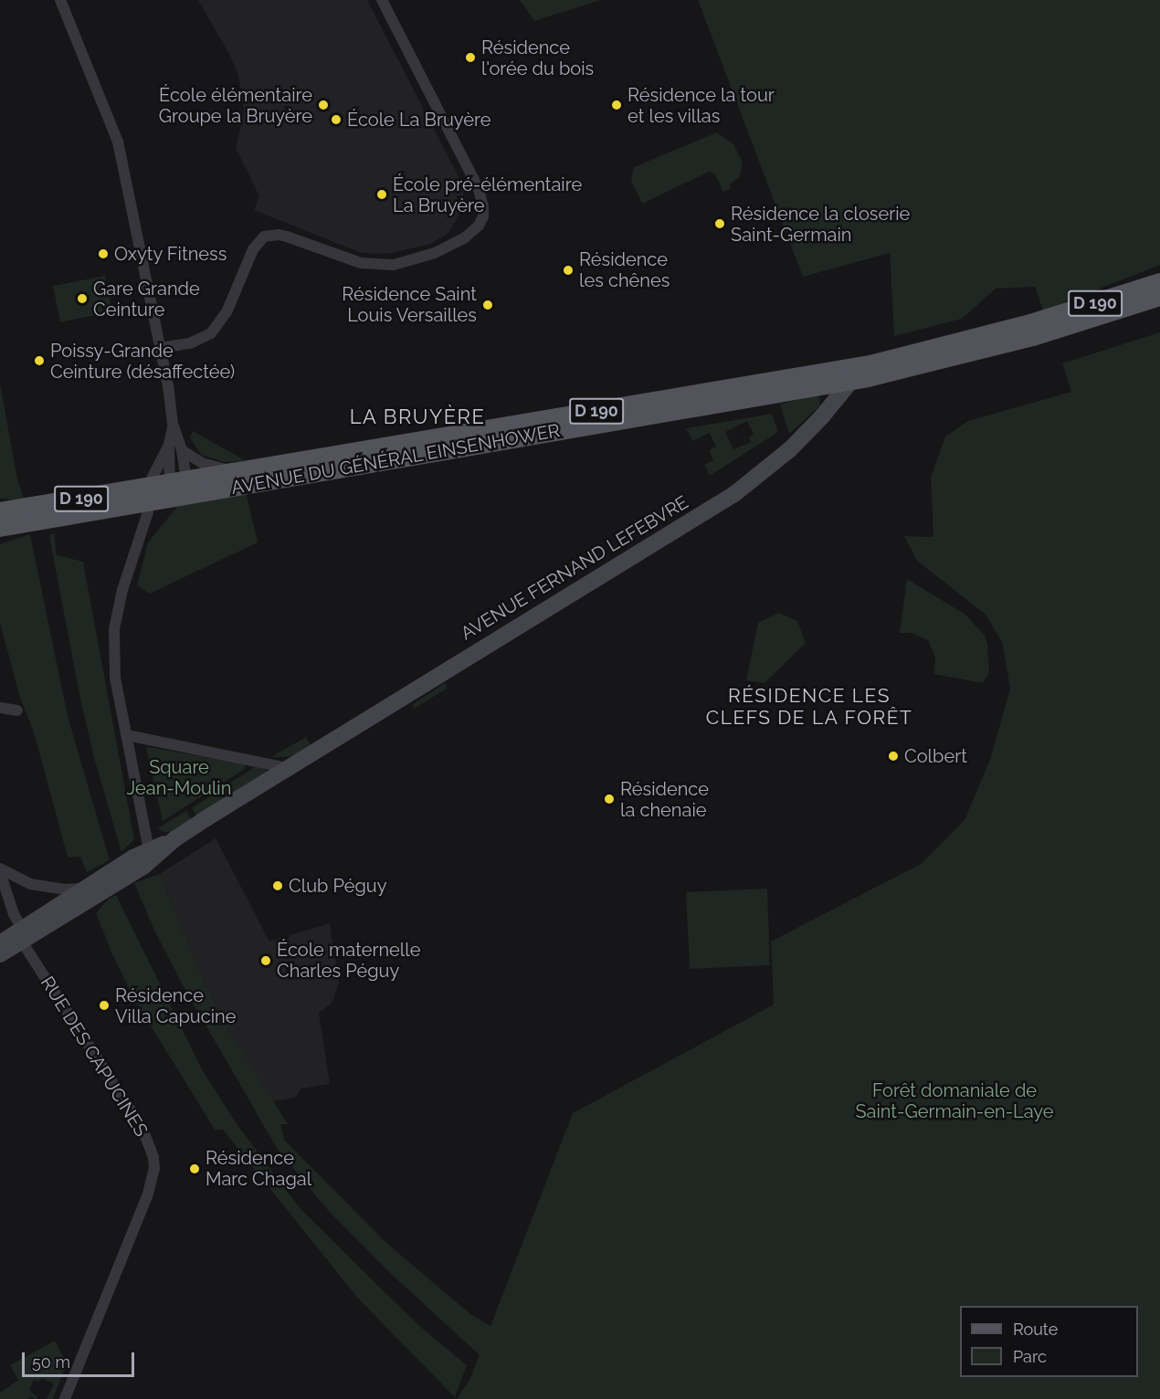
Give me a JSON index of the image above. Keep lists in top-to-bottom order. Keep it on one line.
{"streets":{"main road":["D 190","AVENUE DU GÉNÉRAL EINSENHOWER"],"street":["AVENUE FERNAND LEFEBVRE","RUE DES CAPUCINES"]},"crossings":[["D 190","AVENUE DU GÉNÉRAL EINSENHOWER"],["D 190","AVENUE FERNAND LEFEBVRE"],["AVENUE DU GÉNÉRAL EINSENHOWER","AVENUE FERNAND LEFEBVRE"],["AVENUE FERNAND LEFEBVRE","RUE DES CAPUCINES"]],"districts":["LA BRUYÈRE","RÉSIDENCE LES CLEFS DE LA FORÊT"],"parks":["Square Jean-Moulin","Forêt domaniale de Saint-Germain-en-Laye"],"places":["Résidence l'orée du bois","École élémentaire Groupe la Bruyère","Résidence la tour et les villas","École La Bruyère","École pré-élémentaire La Bruyère","Résidence la closerie Saint-Germain","Oxyty Fitness","Résidence les chênes","Gare Grande Ceinture","Résidence Saint Louis Versailles","Poissy-Grande Ceinture (désaffectée)","Colbert","Résidence la chenaie","Club Péguy","École maternelle Charles Péguy","Résidence Villa Capucine","Résidence Marc Chagal"],"legend":["Route","Parc"],"scale_bar":"50 m"}
